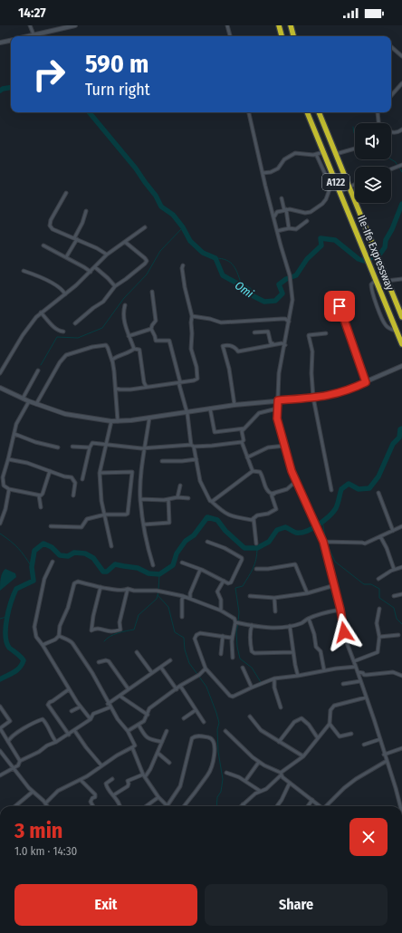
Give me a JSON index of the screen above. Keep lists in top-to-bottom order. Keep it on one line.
{"streets":{"highway":["A122","Ile-Ife Expressway"]},"water":["Omi"],"page":{"status":"14:27","turn":["590 m","Turn right"],"heading":["3 min","1.0 km · 14:30"],"buttons":["Exit","Share"]}}
